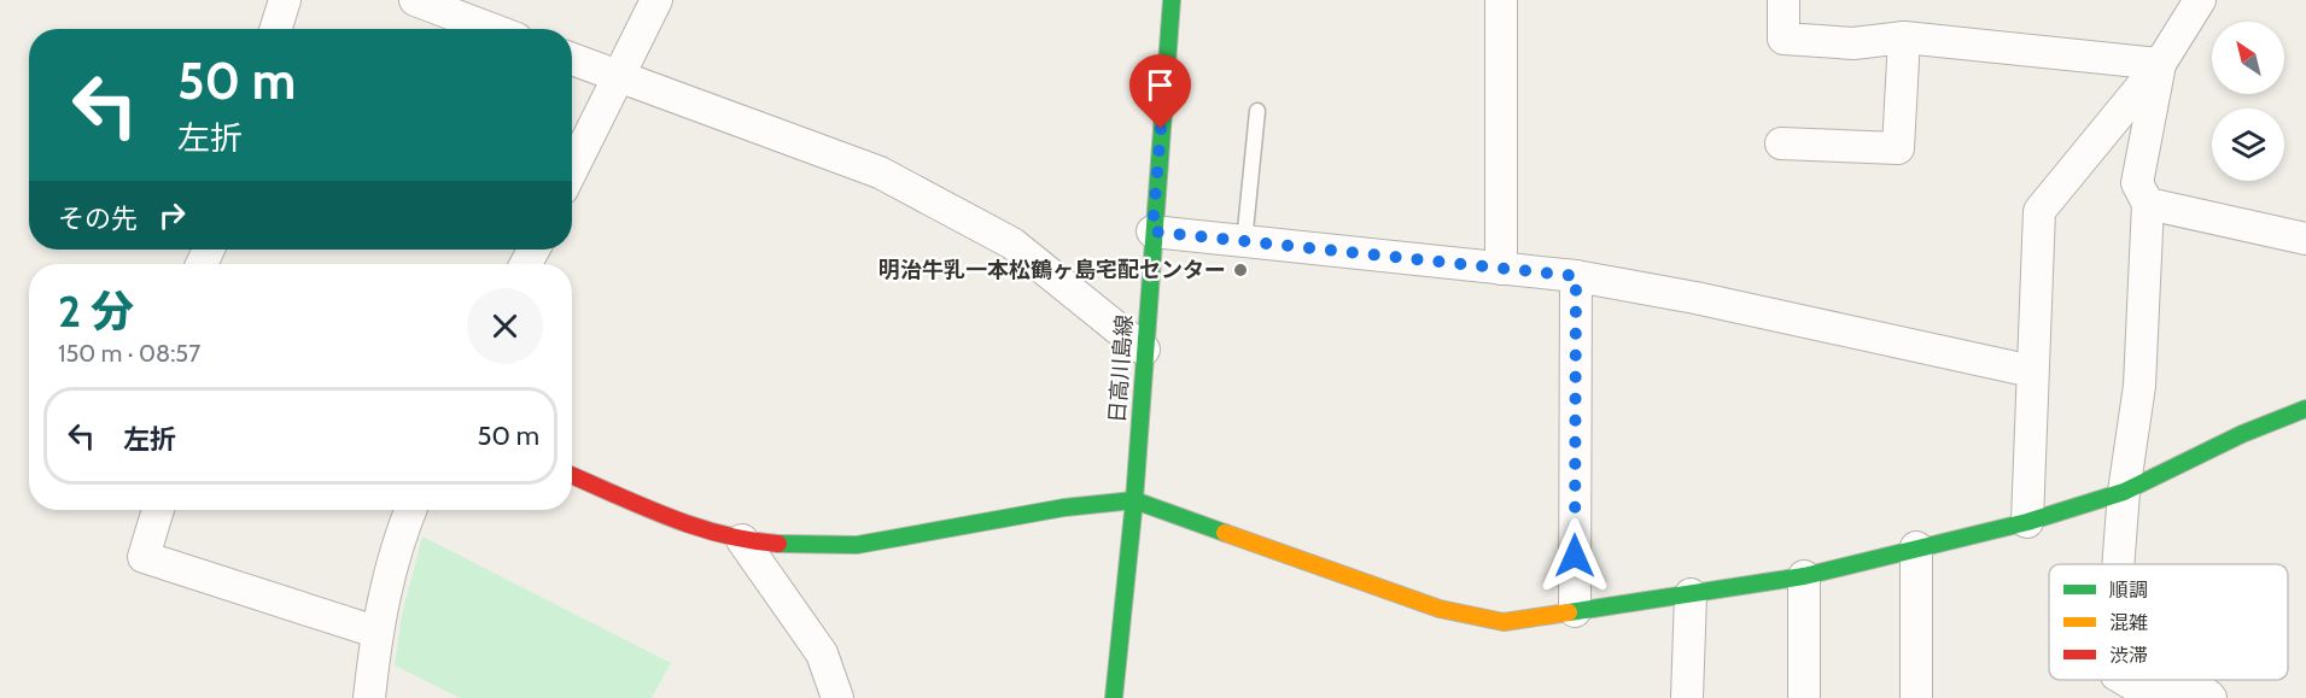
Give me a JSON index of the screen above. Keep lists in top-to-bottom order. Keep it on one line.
{"streets":{"street":["日高川島線"]},"places":["明治牛乳一本松鶴ヶ島宅配センター"],"legend":["順調","混雑","渋滞"],"north":"top left","page":{"turn":["50 m","左折"],"then":"その先","heading":["2 分","150 m · 08:57"],"list":[{"name":"左折","value":"50 m"}]}}
